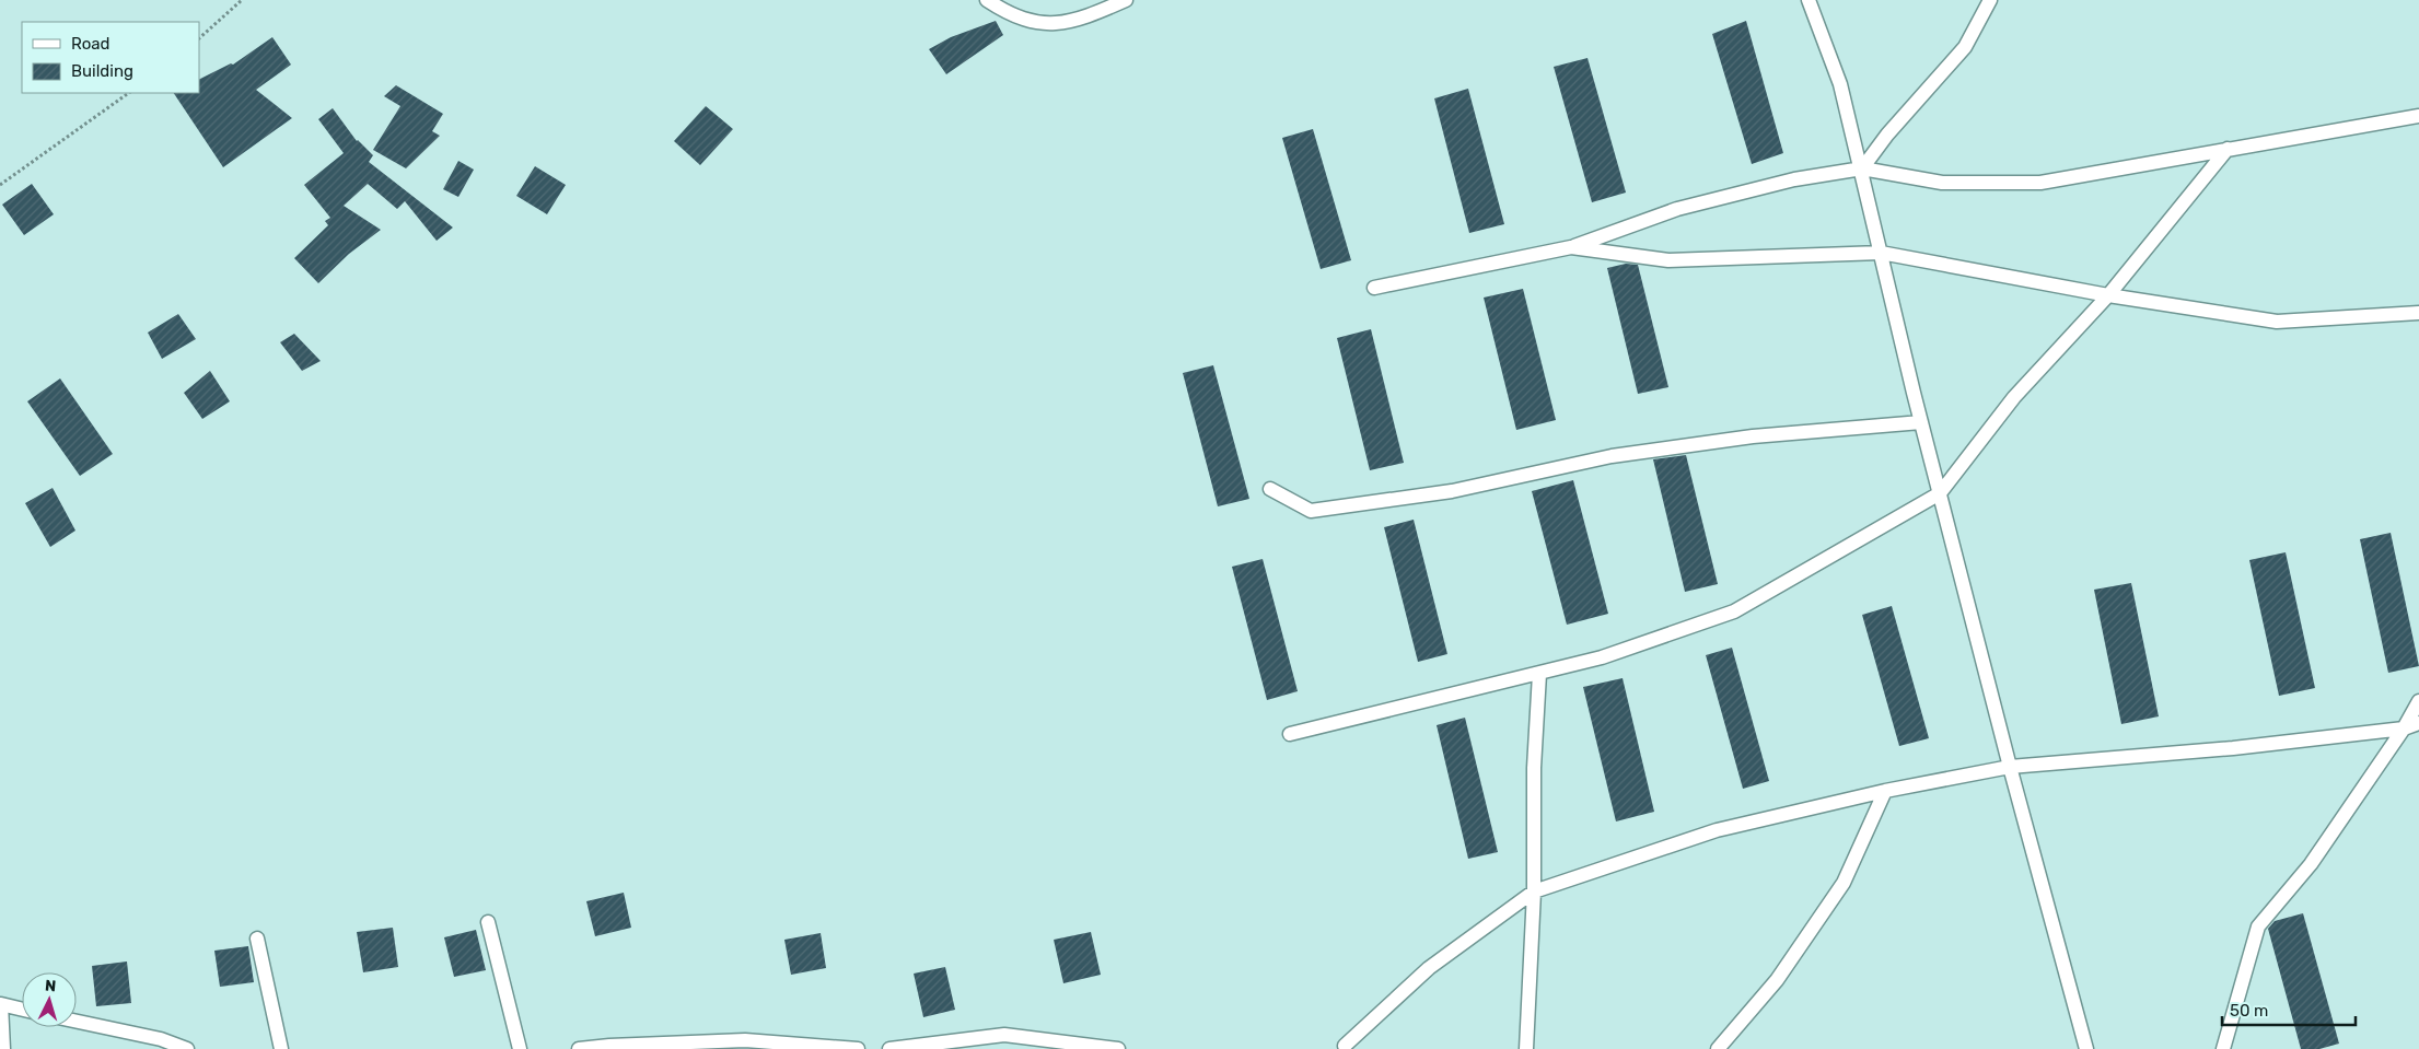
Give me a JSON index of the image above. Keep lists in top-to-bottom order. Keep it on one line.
{"legend":["Road","Building"],"scale_bar":"50 m","north":"top"}
